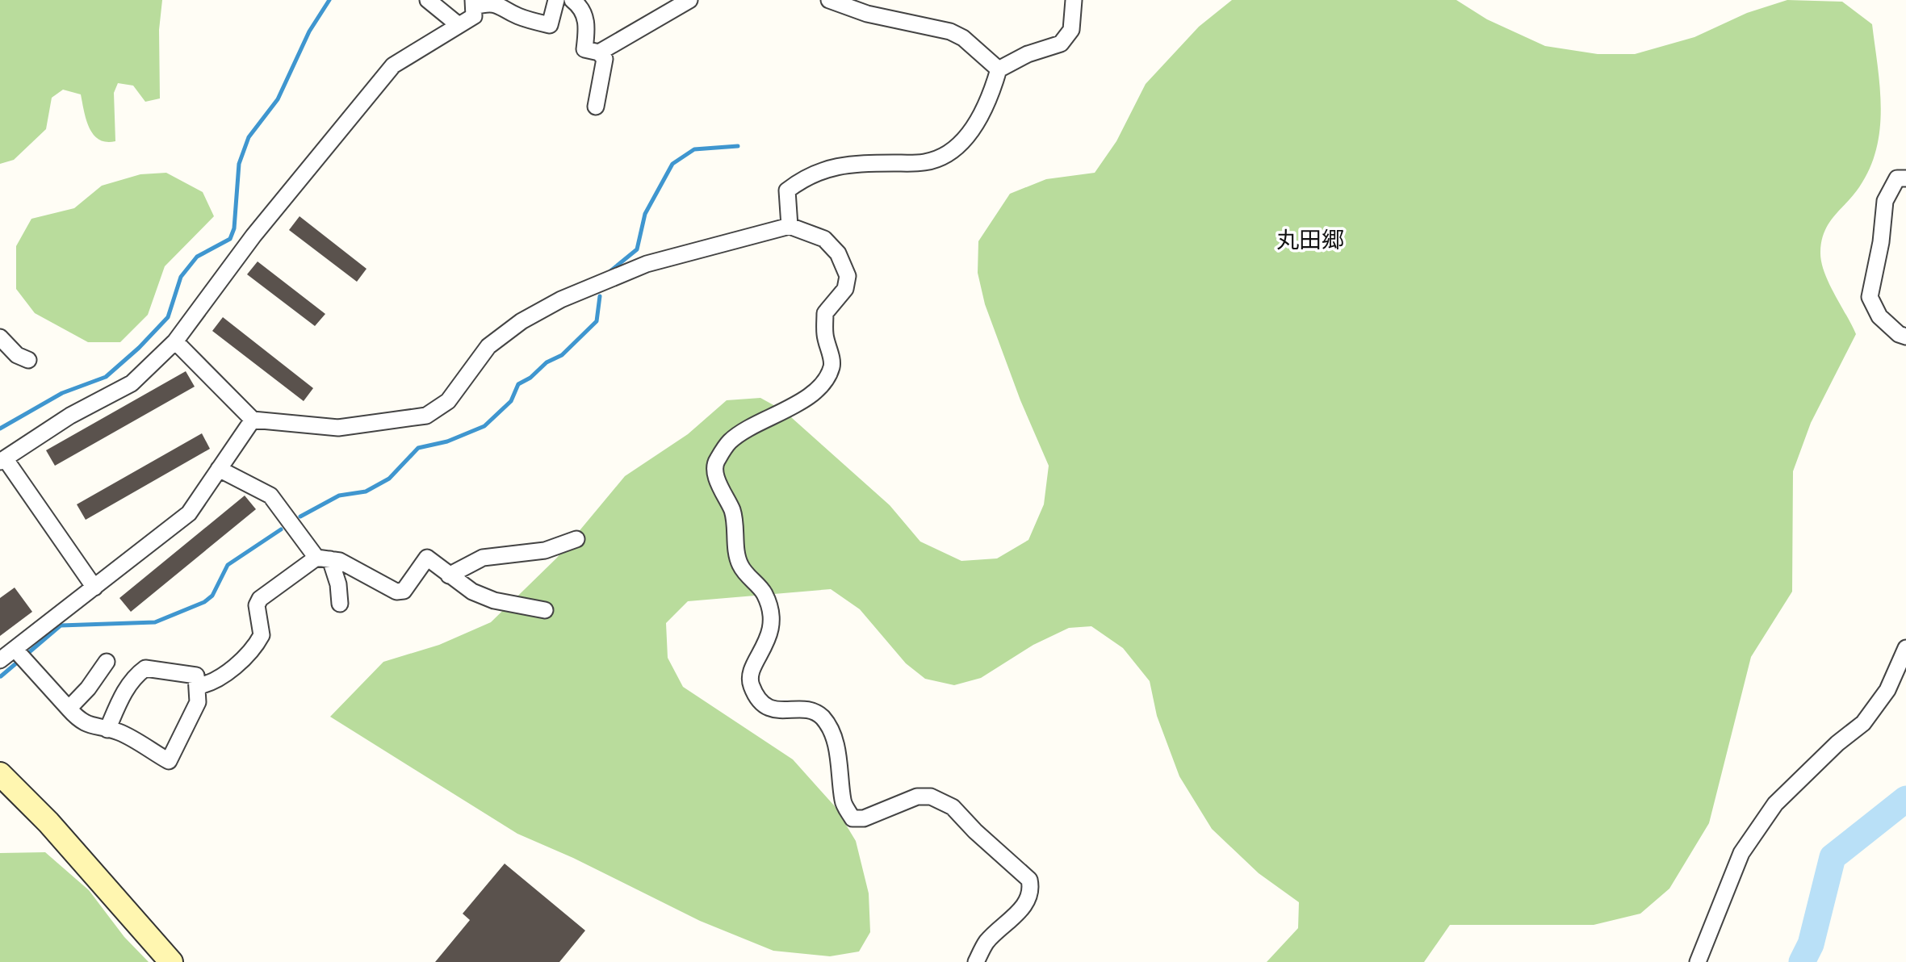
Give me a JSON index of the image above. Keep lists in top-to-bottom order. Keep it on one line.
{"districts":["丸田郷"]}
